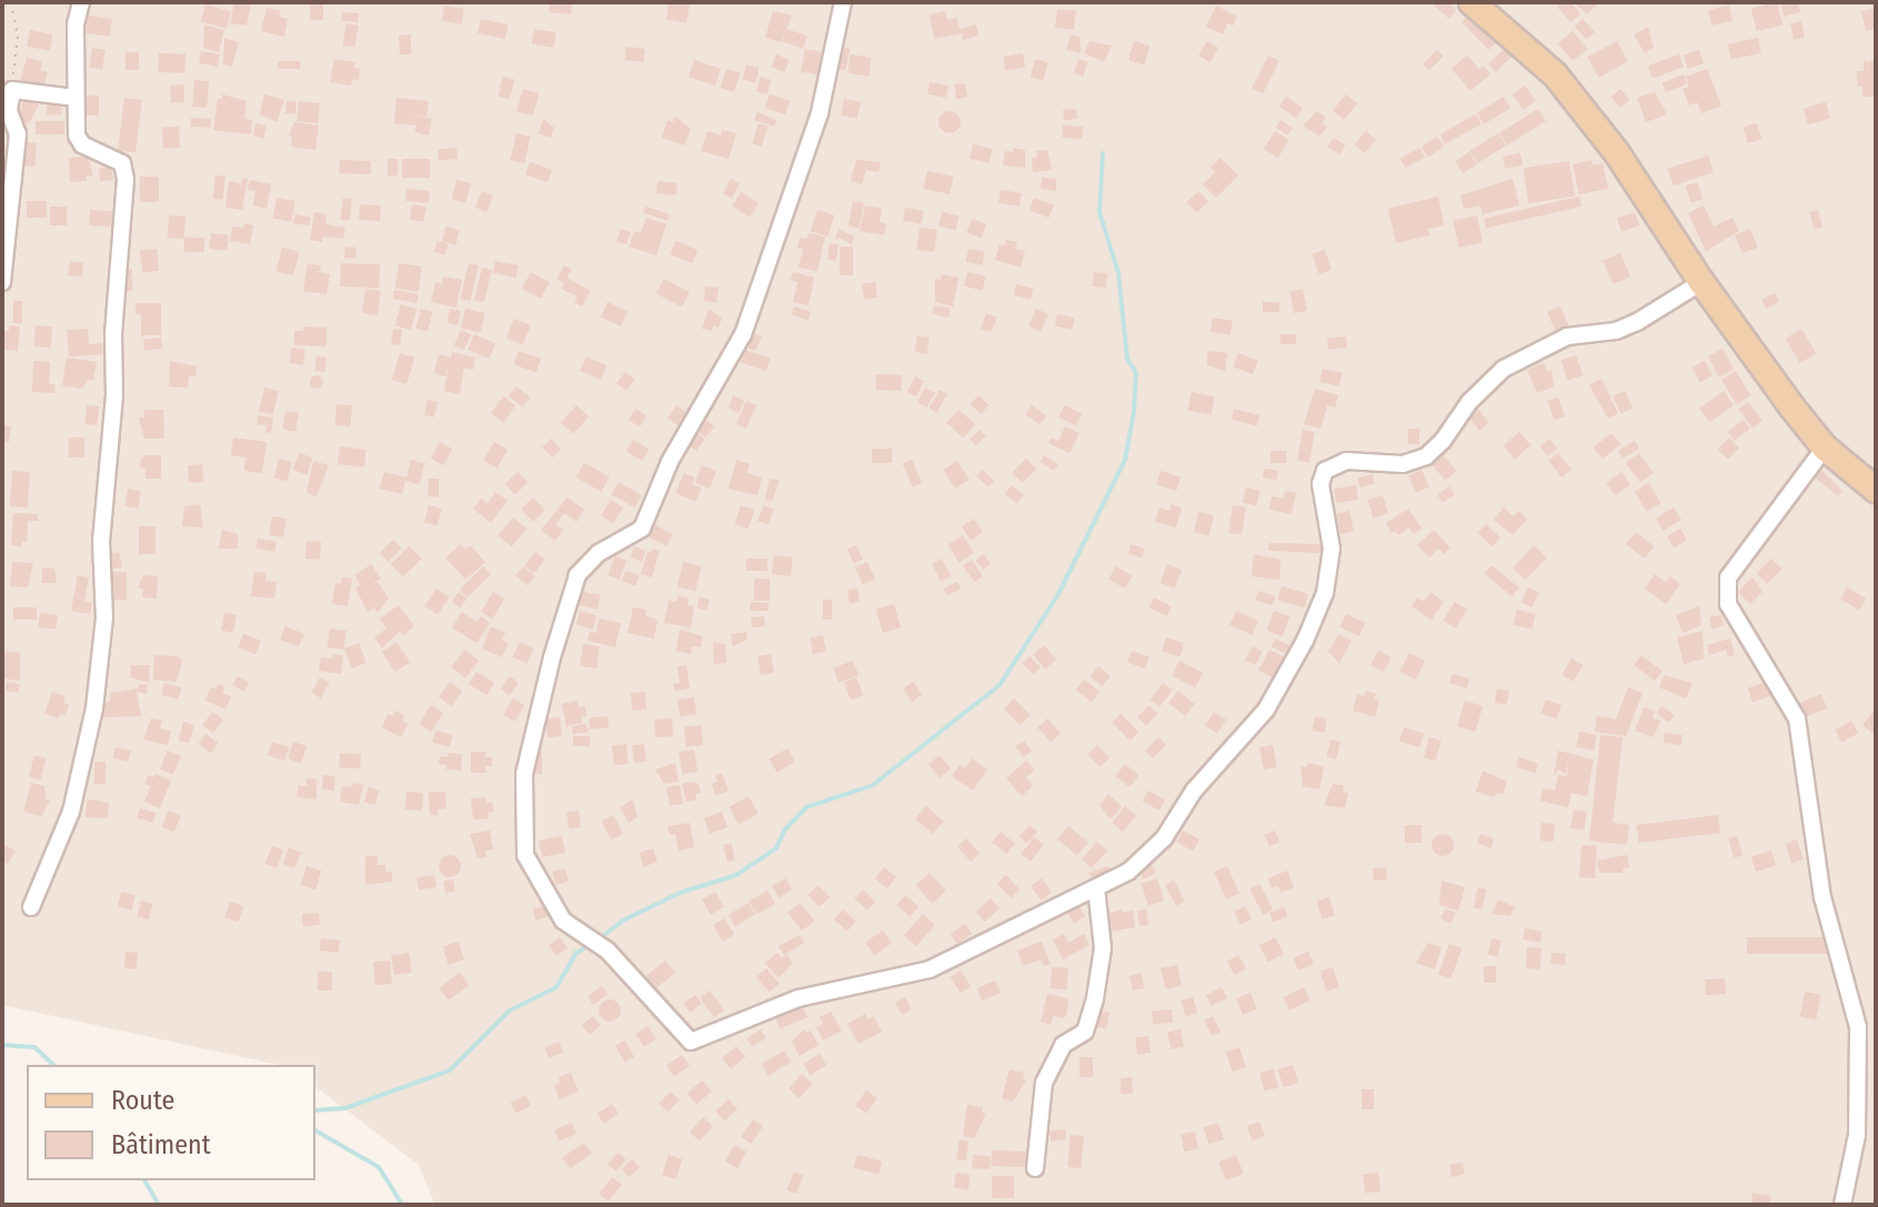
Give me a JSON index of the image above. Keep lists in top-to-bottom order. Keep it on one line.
{"legend":["Route","Bâtiment"]}
